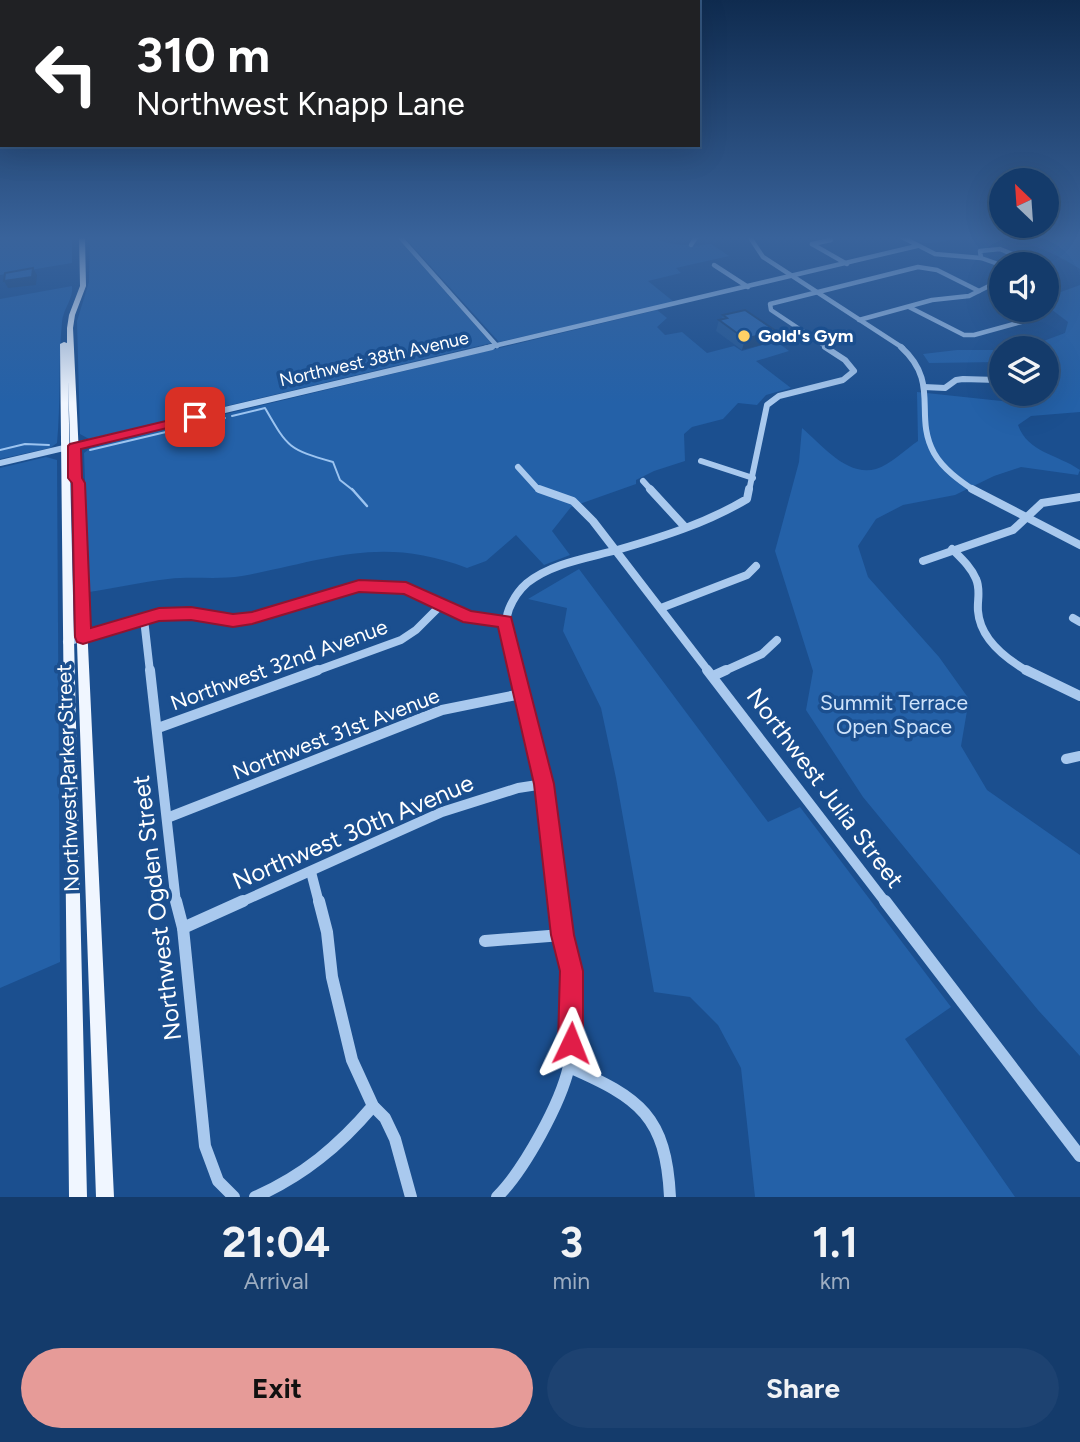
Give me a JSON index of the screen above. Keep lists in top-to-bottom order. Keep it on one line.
{"streets":{"main road":["Northwest Parker Street"],"street":["Northwest 38th Avenue","Northwest 32nd Avenue","Northwest 31st Avenue","Northwest Julia Street","Northwest 30th Avenue","Northwest Ogden Street"]},"crossings":[["Northwest 38th Avenue","Northwest Parker Street"],["Northwest 32nd Avenue","Northwest Ogden Street"],["Northwest 31st Avenue","Northwest Ogden Street"],["Northwest 30th Avenue","Northwest Ogden Street"]],"parks":["Summit Terrace Open Space"],"places":["Gold's Gym"],"north":"top left","page":{"turn":["310 m","Northwest Knapp Lane"],"eta":["21:04","Arrival","3","min","1.1","km"],"buttons":["Exit","Share"]}}
